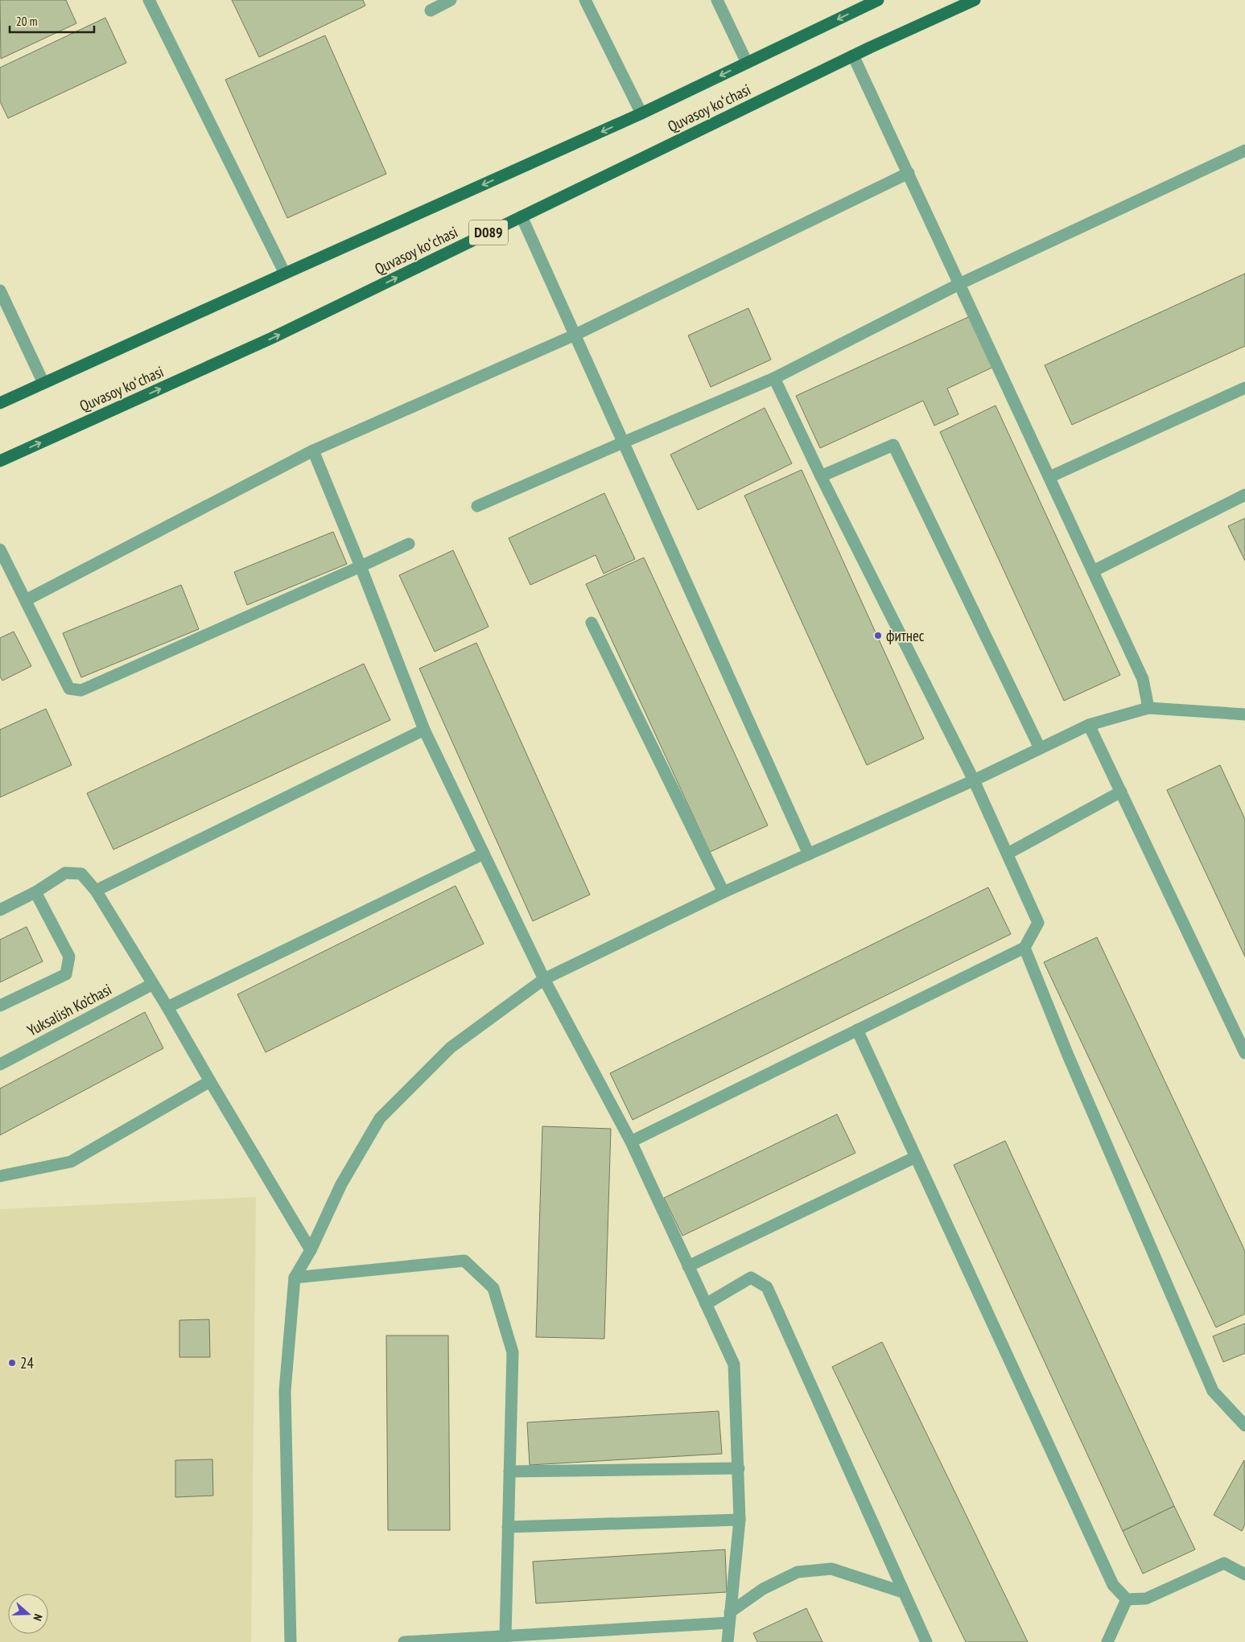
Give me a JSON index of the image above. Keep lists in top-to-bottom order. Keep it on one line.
{"streets":{"main road":["Quvasoy koʻchasi","D089"],"lane":["Yuksalish Ko’chasi"]},"places":["фитнес","24"],"scale_bar":"20 m","north":"right"}
